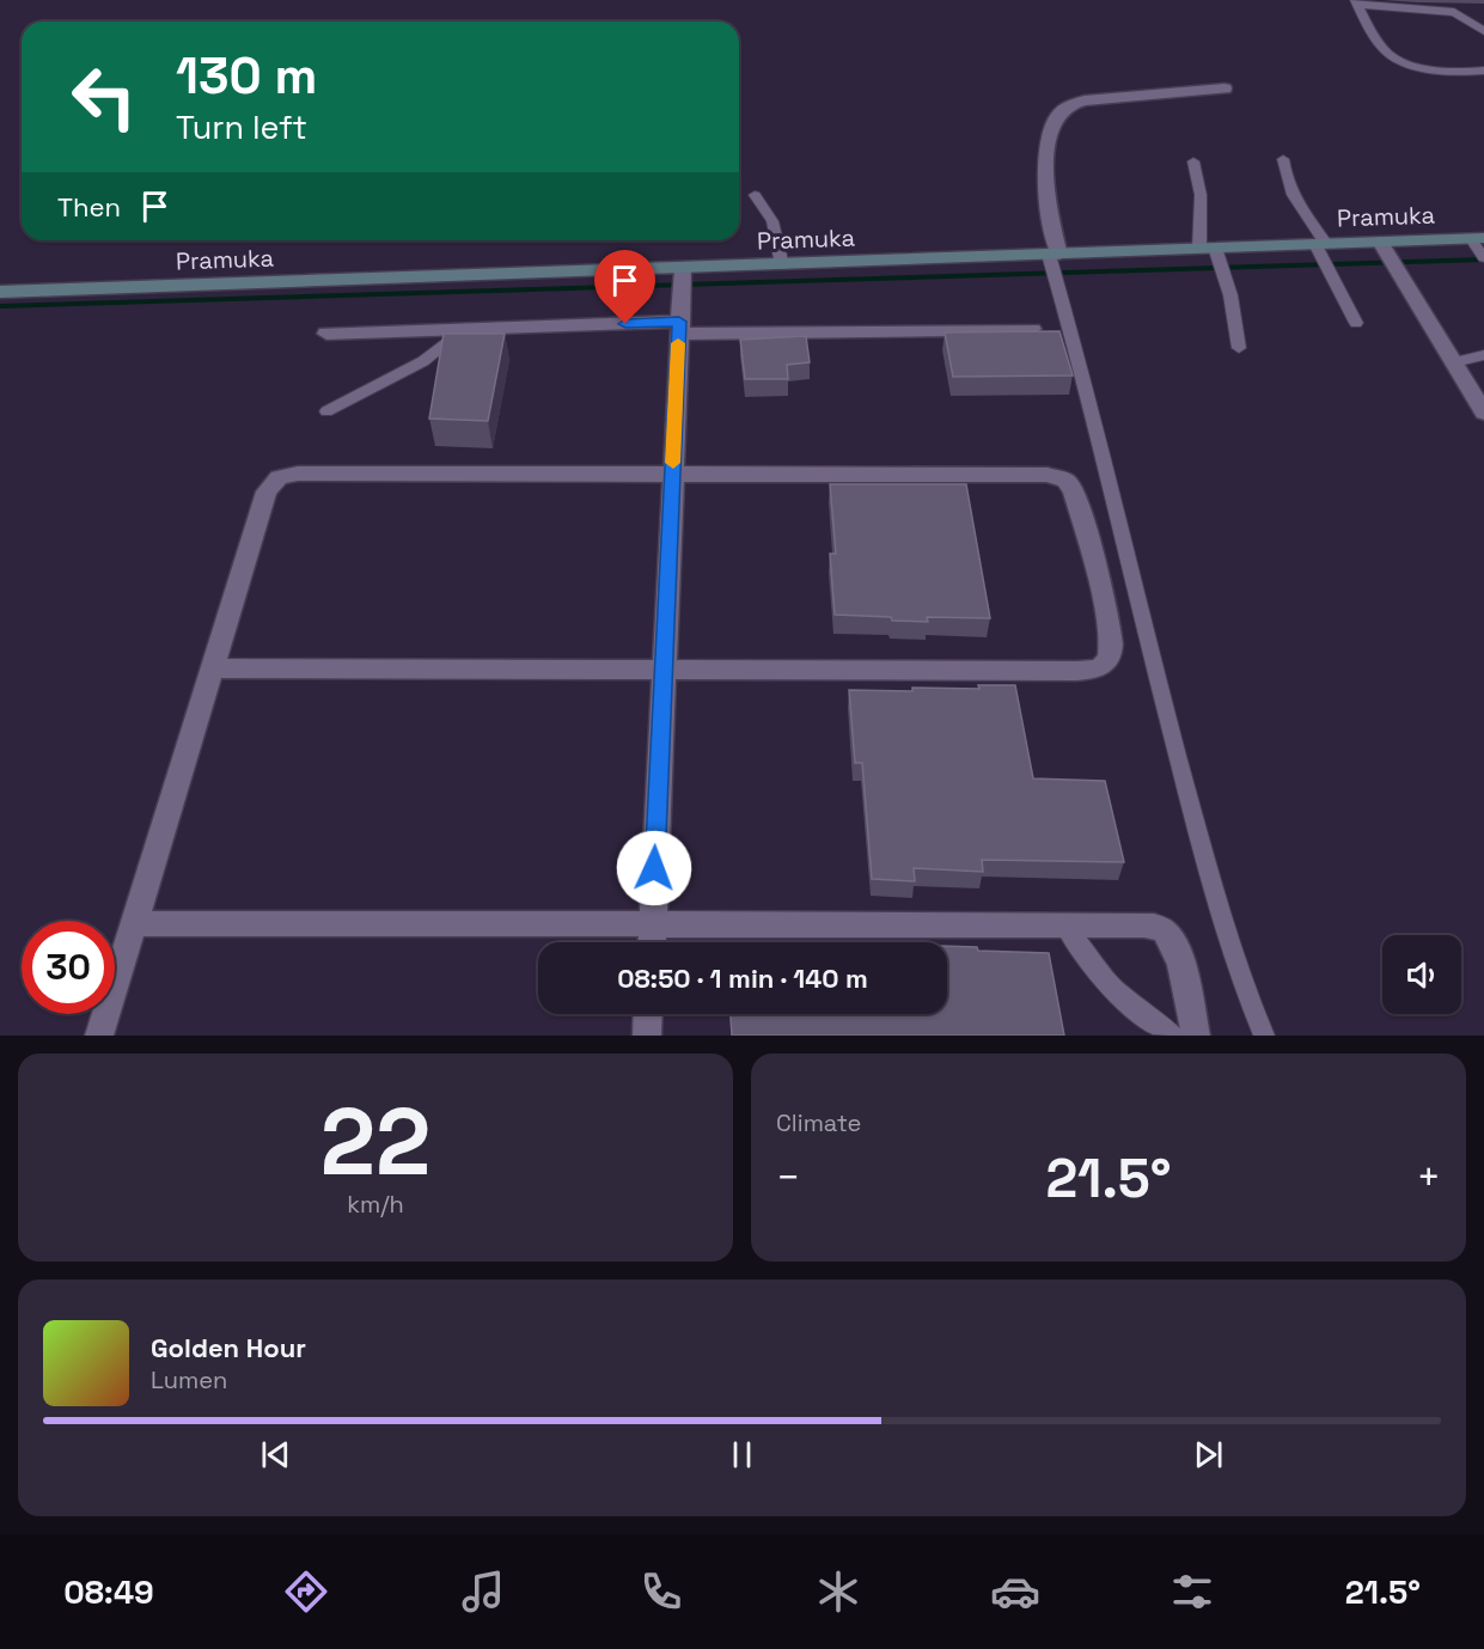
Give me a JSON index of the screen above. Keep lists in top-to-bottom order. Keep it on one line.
{"streets":{"street":["Pramuka"]},"page":{"turn":["130 m","Turn left"],"then":"Then","limit":"30","trip":"08:50 · 1 min · 140 m","tile":[["22","km/h"],"Climate"],"heat":["−","21.5°","+"],"song":["Golden Hour","Lumen"],"tabs":["08:49","21.5°"]}}
